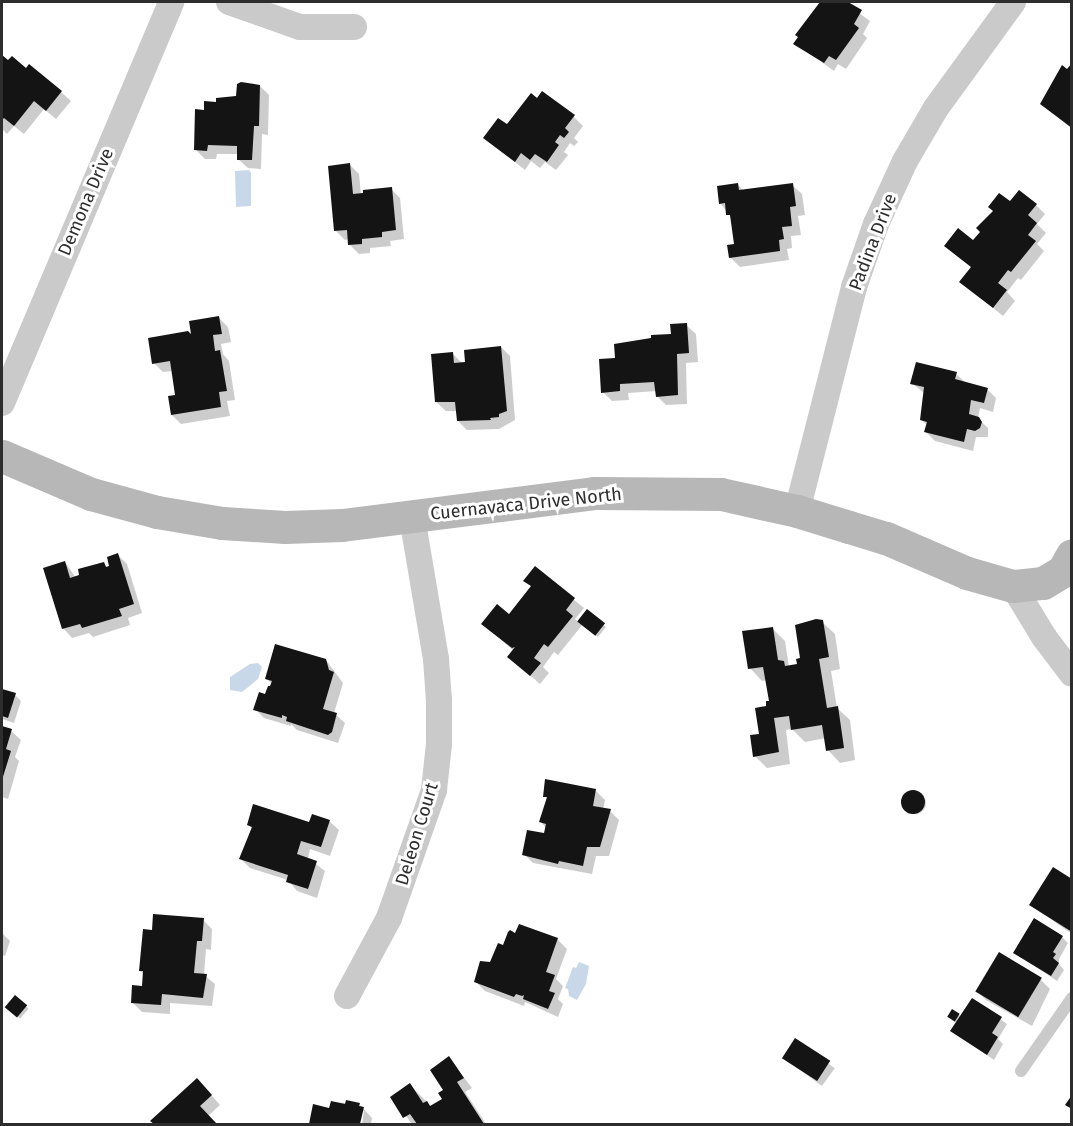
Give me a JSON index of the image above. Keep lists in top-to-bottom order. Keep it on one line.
{"streets":{"street":["Demona Drive","Padina Drive","Cuernavaca Drive North","Deleon Court"]},"crossings":[["Padina Drive","Cuernavaca Drive North"],["Cuernavaca Drive North","Deleon Court"]]}
